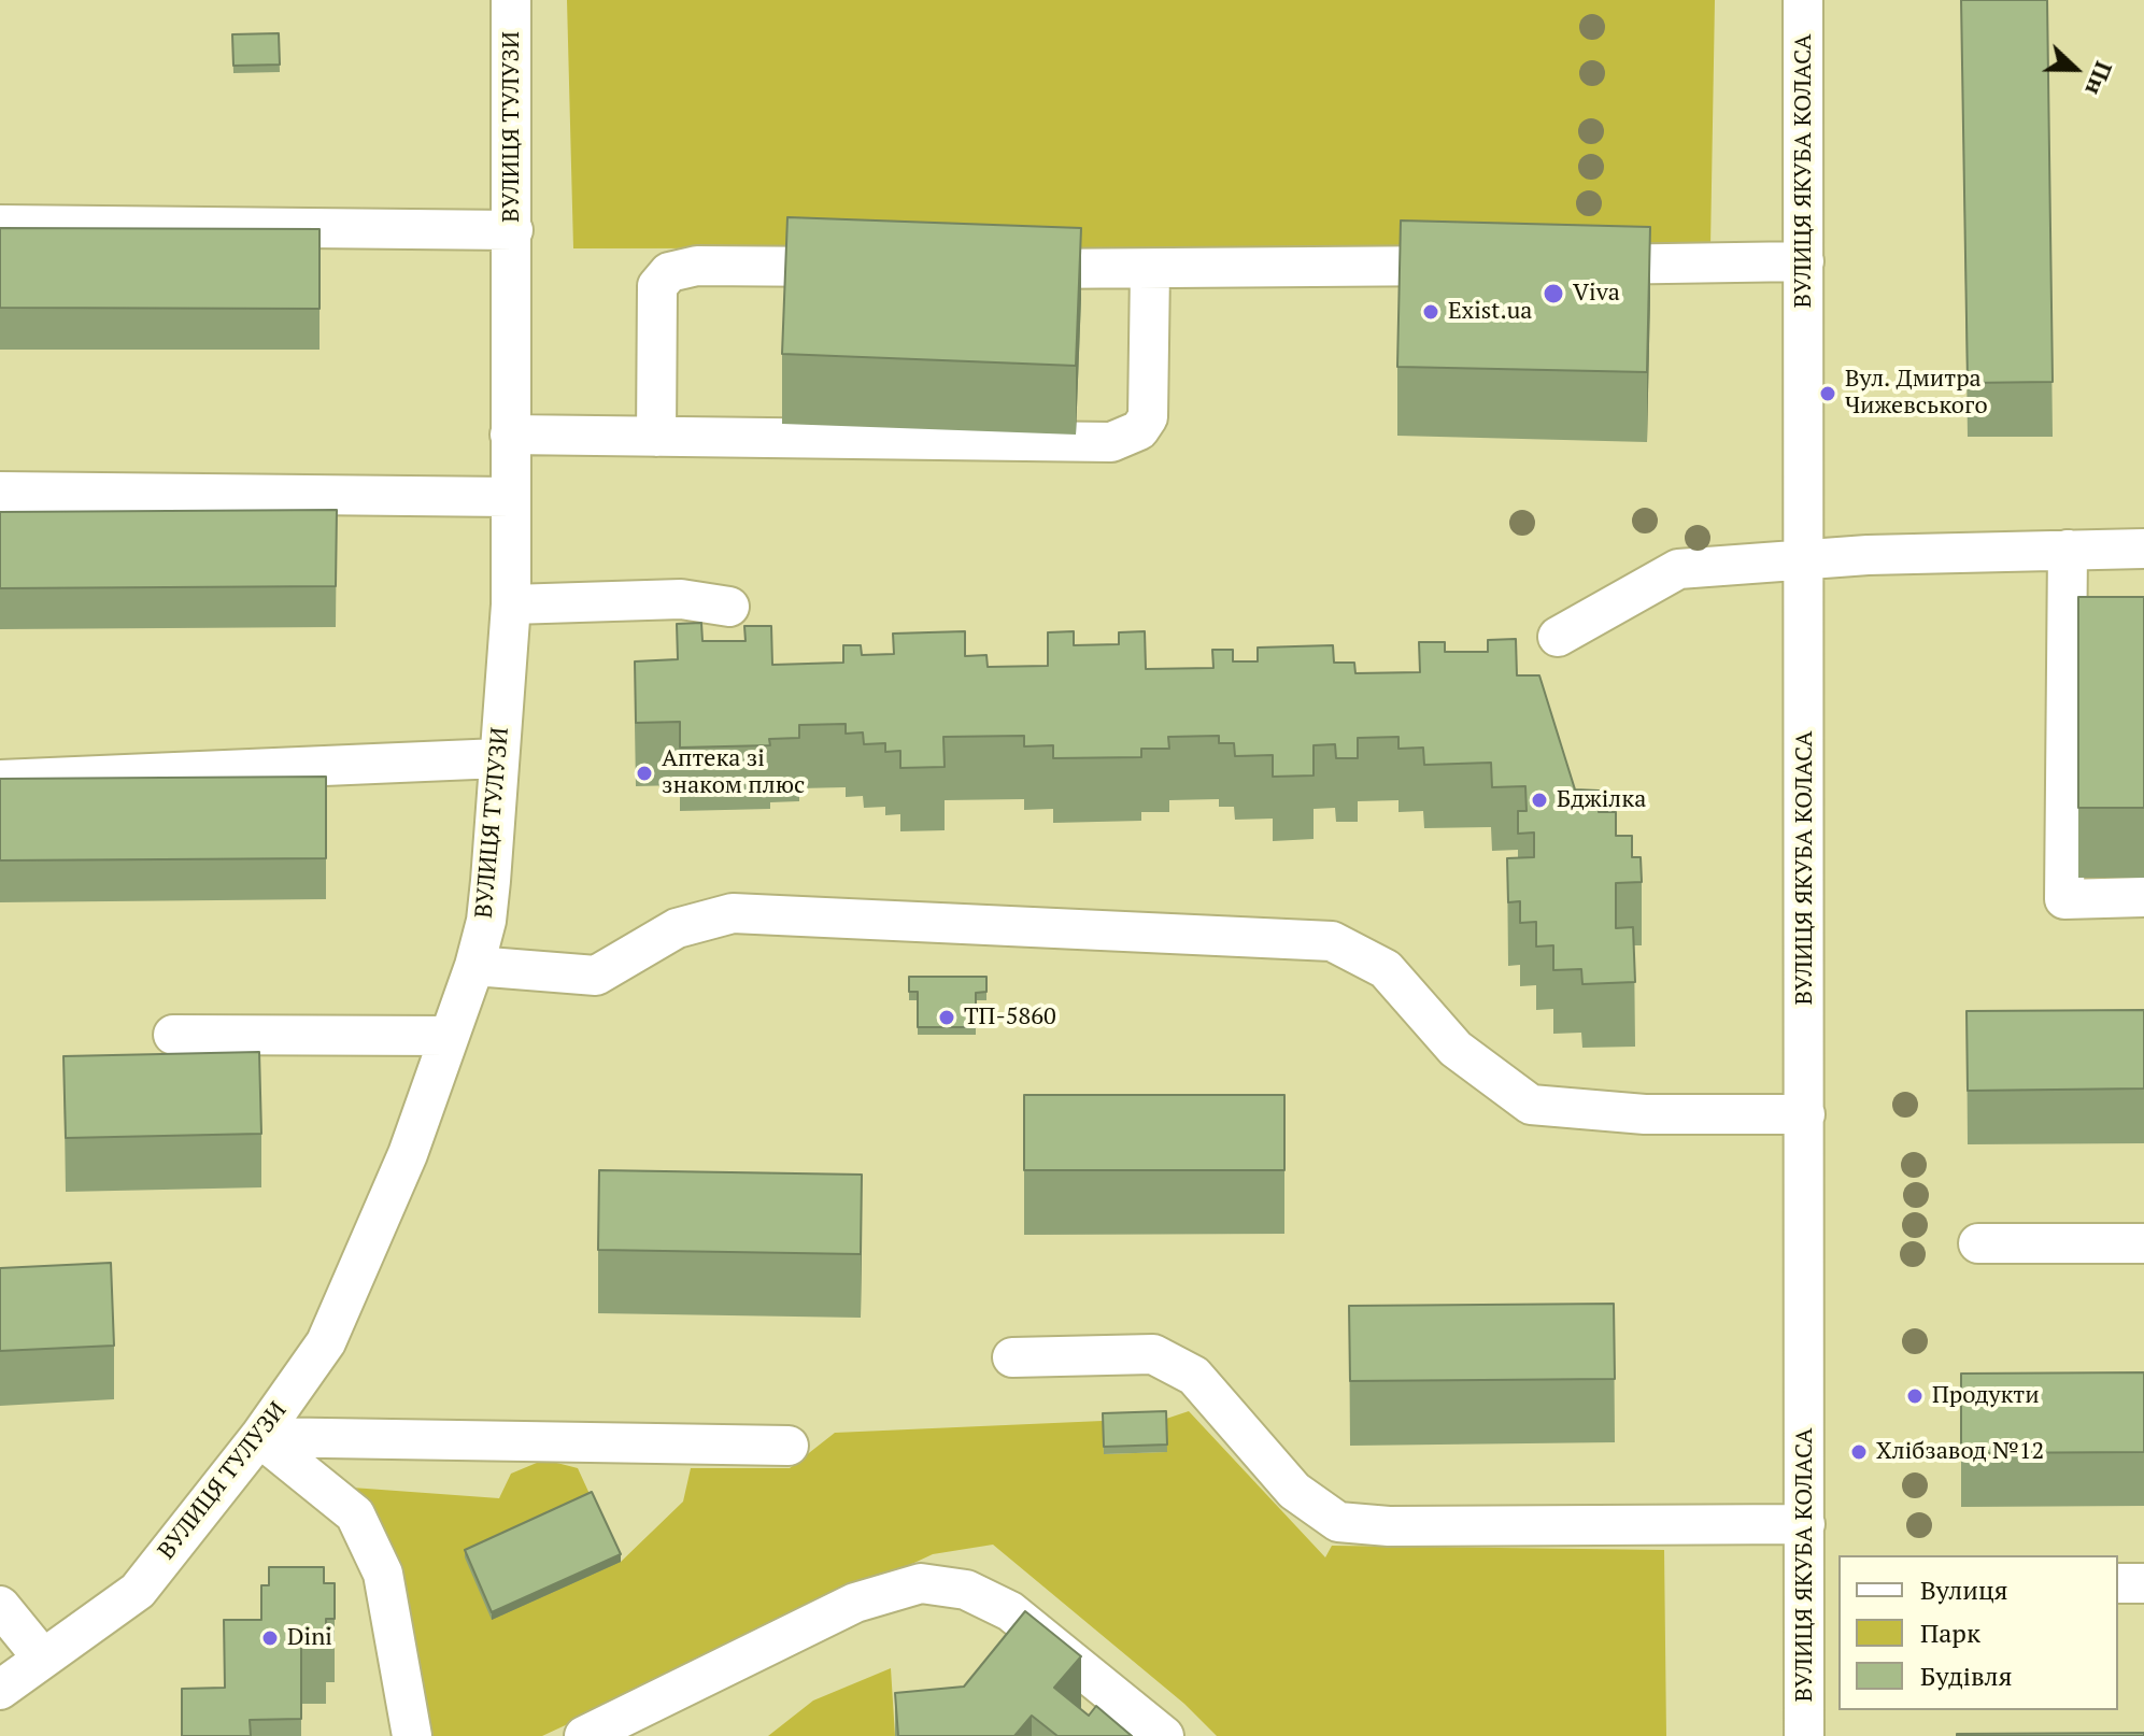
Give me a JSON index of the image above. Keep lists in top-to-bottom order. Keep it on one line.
{"streets":{"street":["ВУЛИЦЯ ТУЛУЗИ","ВУЛИЦЯ ЯКУБА КОЛАСА"]},"places":["Viva","Exist.ua","Вул. Дмитра Чижевського","Аптека зі знаком плюс","Бджілка","ТП-5860","Продукти","Хлібзавод №12","Dini"],"legend":["Вулиця","Парк","Будівля"],"north":"right"}
